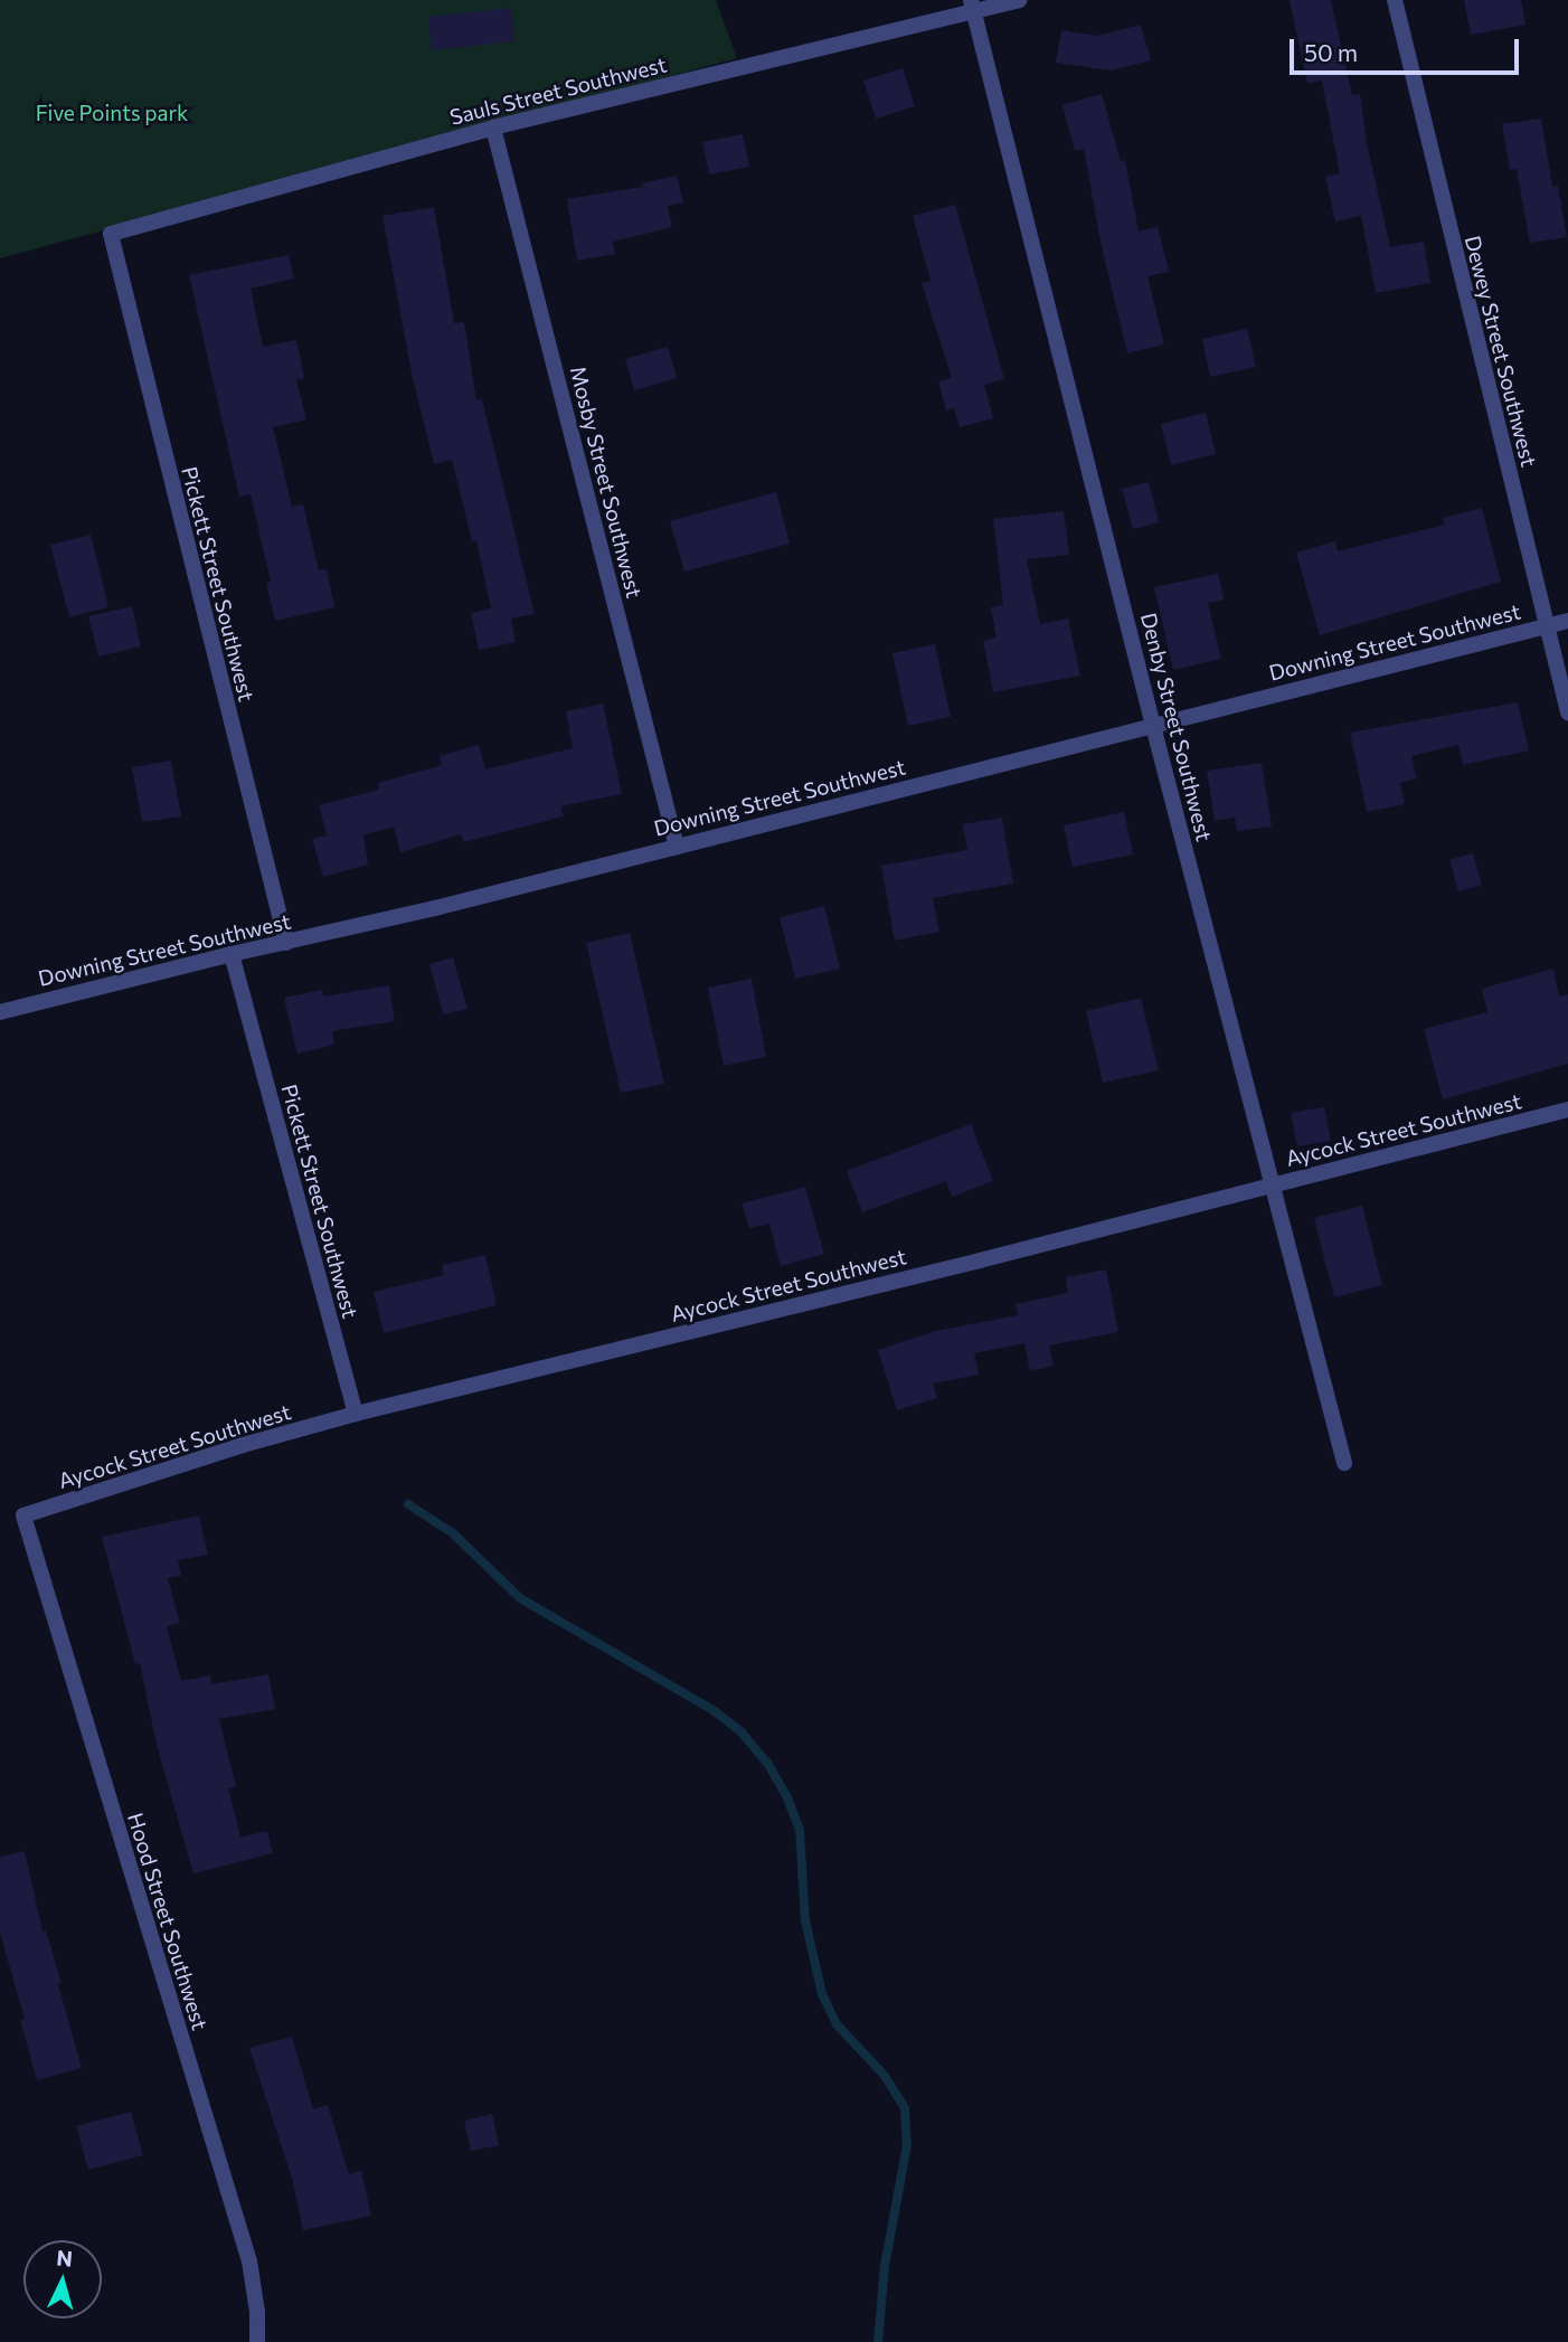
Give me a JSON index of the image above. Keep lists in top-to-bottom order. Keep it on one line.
{"streets":{"street":["Sauls Street Southwest","Dewey Street Southwest","Mosby Street Southwest","Pickett Street Southwest","Downing Street Southwest","Denby Street Southwest","Aycock Street Southwest","Hood Street Southwest"]},"crossings":[["Sauls Street Southwest","Mosby Street Southwest"],["Sauls Street Southwest","Pickett Street Southwest"],["Sauls Street Southwest","Denby Street Southwest"],["Dewey Street Southwest","Downing Street Southwest"],["Mosby Street Southwest","Downing Street Southwest"],["Pickett Street Southwest","Downing Street Southwest"],["Pickett Street Southwest","Aycock Street Southwest"],["Downing Street Southwest","Denby Street Southwest"],["Denby Street Southwest","Aycock Street Southwest"],["Aycock Street Southwest","Hood Street Southwest"]],"parks":["Five Points park"],"scale_bar":"50 m","north":"top"}
